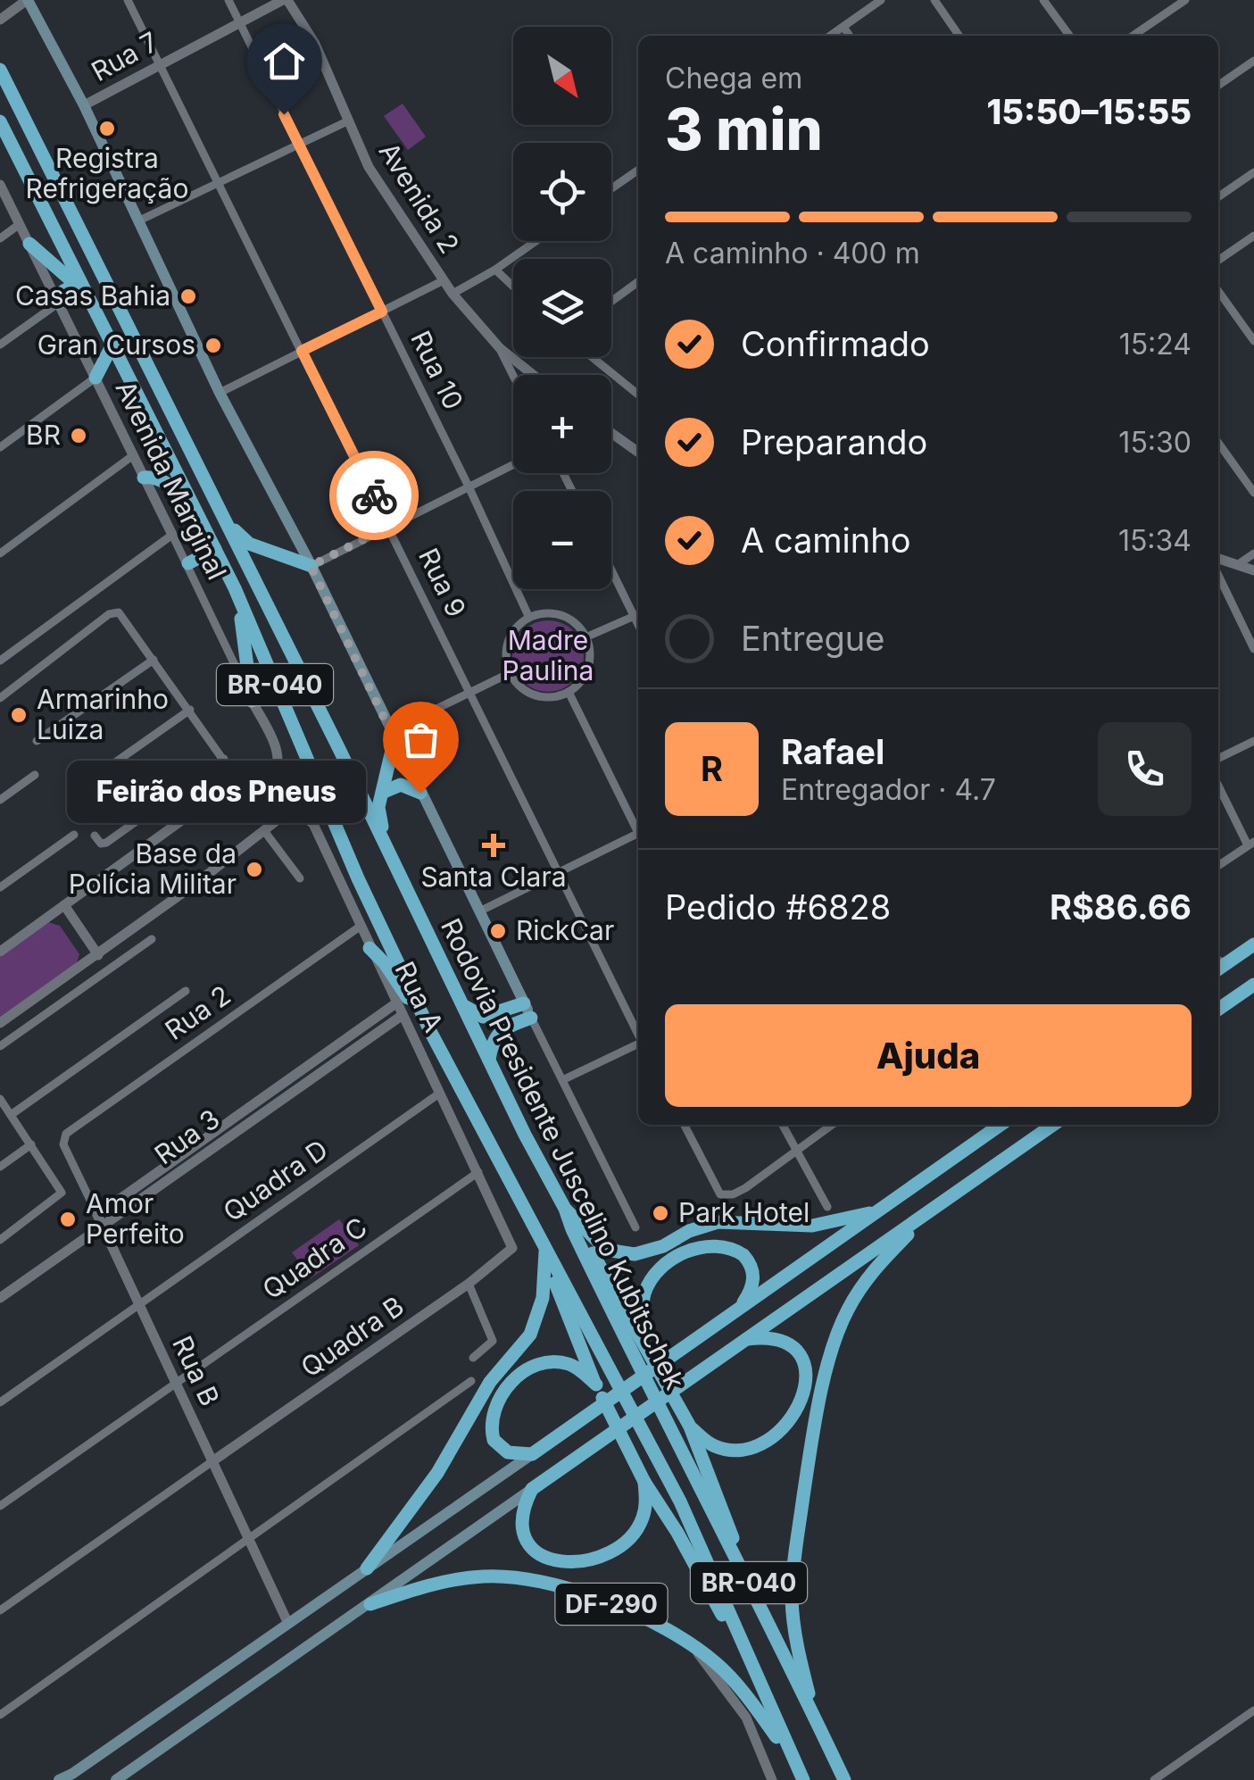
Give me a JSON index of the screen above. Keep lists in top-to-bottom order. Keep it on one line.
{"streets":{"highway":["BR-040","Rodovia Presidente Juscelino Kubitschek","DF-290"],"street":["Rua 7","Avenida 2","Rua 10","Avenida Marginal","Rua 9","Rua A","Rua 2","Rua 3","Quadra D","Quadra C","Quadra B","Rua B"]},"crossings":[["Rua 7","Avenida 2"],["Rua 7","Rua 10"],["Rua 7","Rua 9"],["Rua A","Rua 2"],["Rua A","Rua 3"],["Rua A","Quadra D"],["Rua A","Quadra C"],["Rua A","Quadra B"],["Rua 2","Rua B"],["Rua 3","Rua B"],["Rodovia Presidente Juscelino Kubitschek","DF-290"],["Quadra D","Rua B"],["Quadra C","Rua B"],["Quadra B","Rua B"]],"parks":["Madre Paulina"],"places":{"other":["Registra Refrigeração","Casas Bahia","Gran Cursos","BR","Armarinho Luiza","Feirão dos Pneus","Base da Polícia Militar","RickCar","Park Hotel","Amor Perfeito"],"health":["Santa Clara"]},"north":"bottom right","page":{"map_buttons":["+","−"],"heading":["3 min","Chega em","15:50–15:55"],"panel":["Rafael","Entregador · 4.7","Pedido #6828","R$86.66"],"bar":"A caminho · 400 m","list":[["Confirmado","15:24"],["Preparando","15:30"],["A caminho","15:34"],"Entregue"],"round":"R","bubble":"Feirão dos Pneus","buttons":"Ajuda"}}
